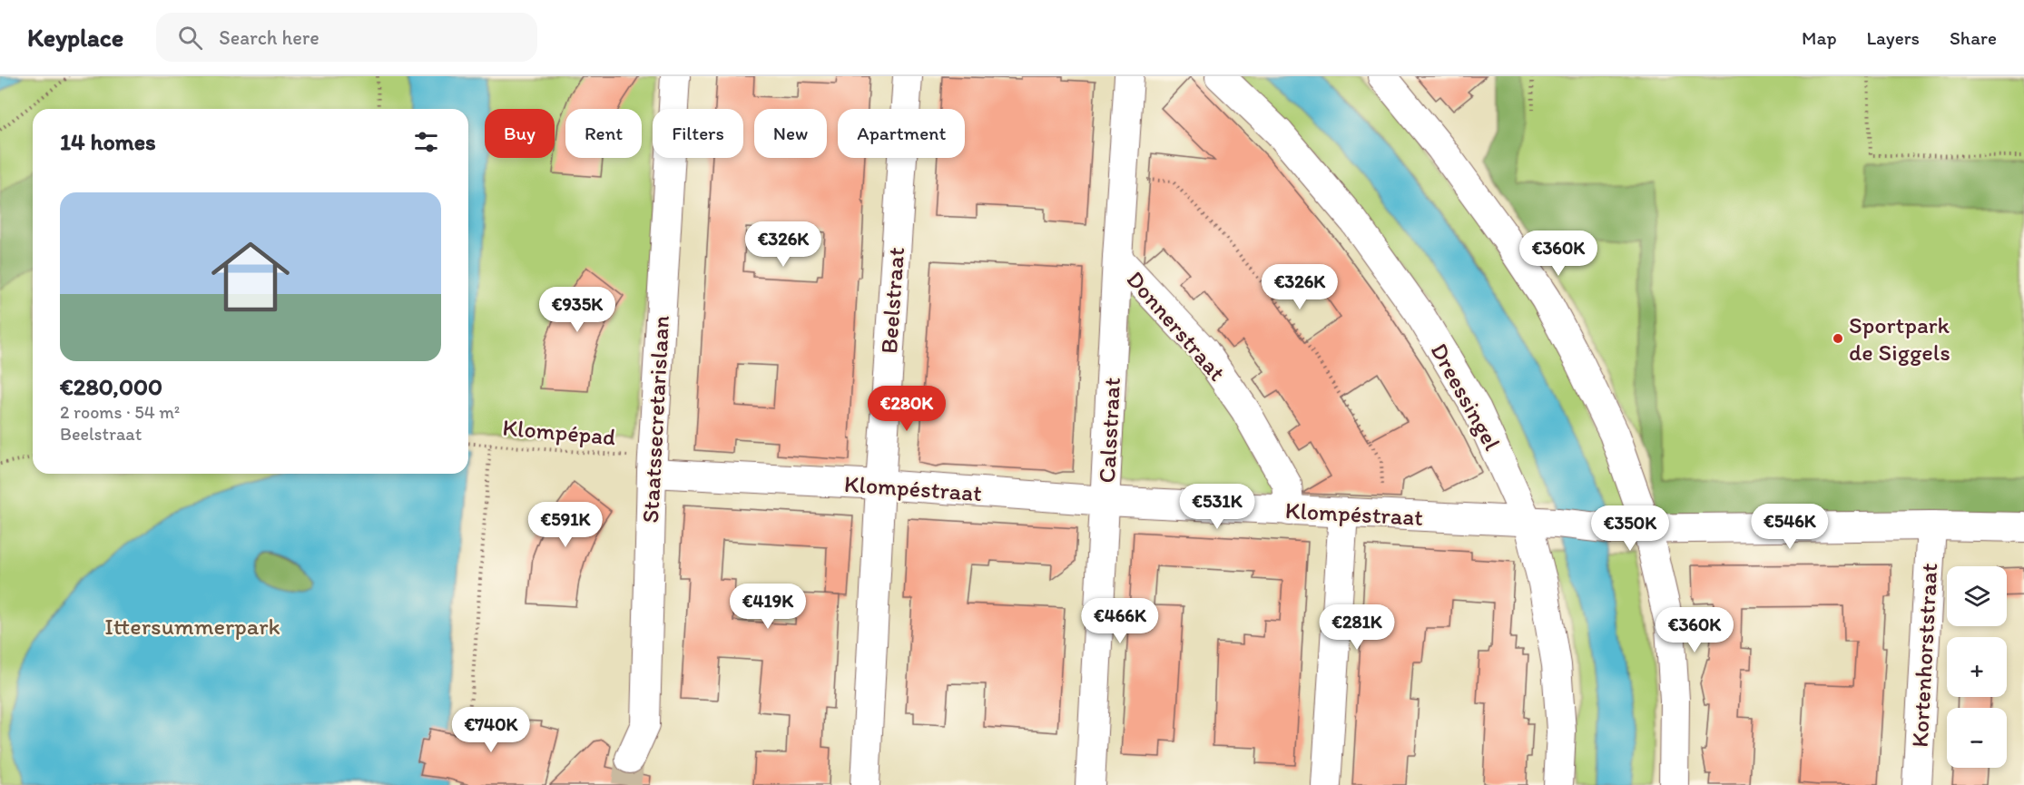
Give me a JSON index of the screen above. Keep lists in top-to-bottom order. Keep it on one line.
{"streets":{"street":["Beelstraat","Donnerstraat","Dreessingel","Staatssecretarislaan","Calsstraat","Klompéstraat","Kortenhorststraat"],"path":["Klompépad"]},"crossings":[["Beelstraat","Klompéstraat"],["Donnerstraat","Calsstraat"],["Donnerstraat","Klompéstraat"],["Dreessingel","Klompéstraat"],["Staatssecretarislaan","Klompépad"],["Staatssecretarislaan","Klompéstraat"],["Calsstraat","Klompéstraat"],["Klompépad","Klompéstraat"],["Klompéstraat","Kortenhorststraat"]],"parks":["Ittersummerpark"],"places":["Sportpark de Siggels"],"page":{"header":"Keyplace","search":"Search here","nav":["Map","Layers","Share"],"chip":["Buy","Rent","Filters","New","Apartment"],"heading":"14 homes","list":[{"name":"€280,000","note":"2 rooms · 54 m² · Beelstraat"}],"price":["€326K","€360K","€326K","€935K","€280K","€531K","€591K","€546K","€350K","€419K","€466K","€281K","€360K","€740K"],"map_buttons":["+","−"]}}
